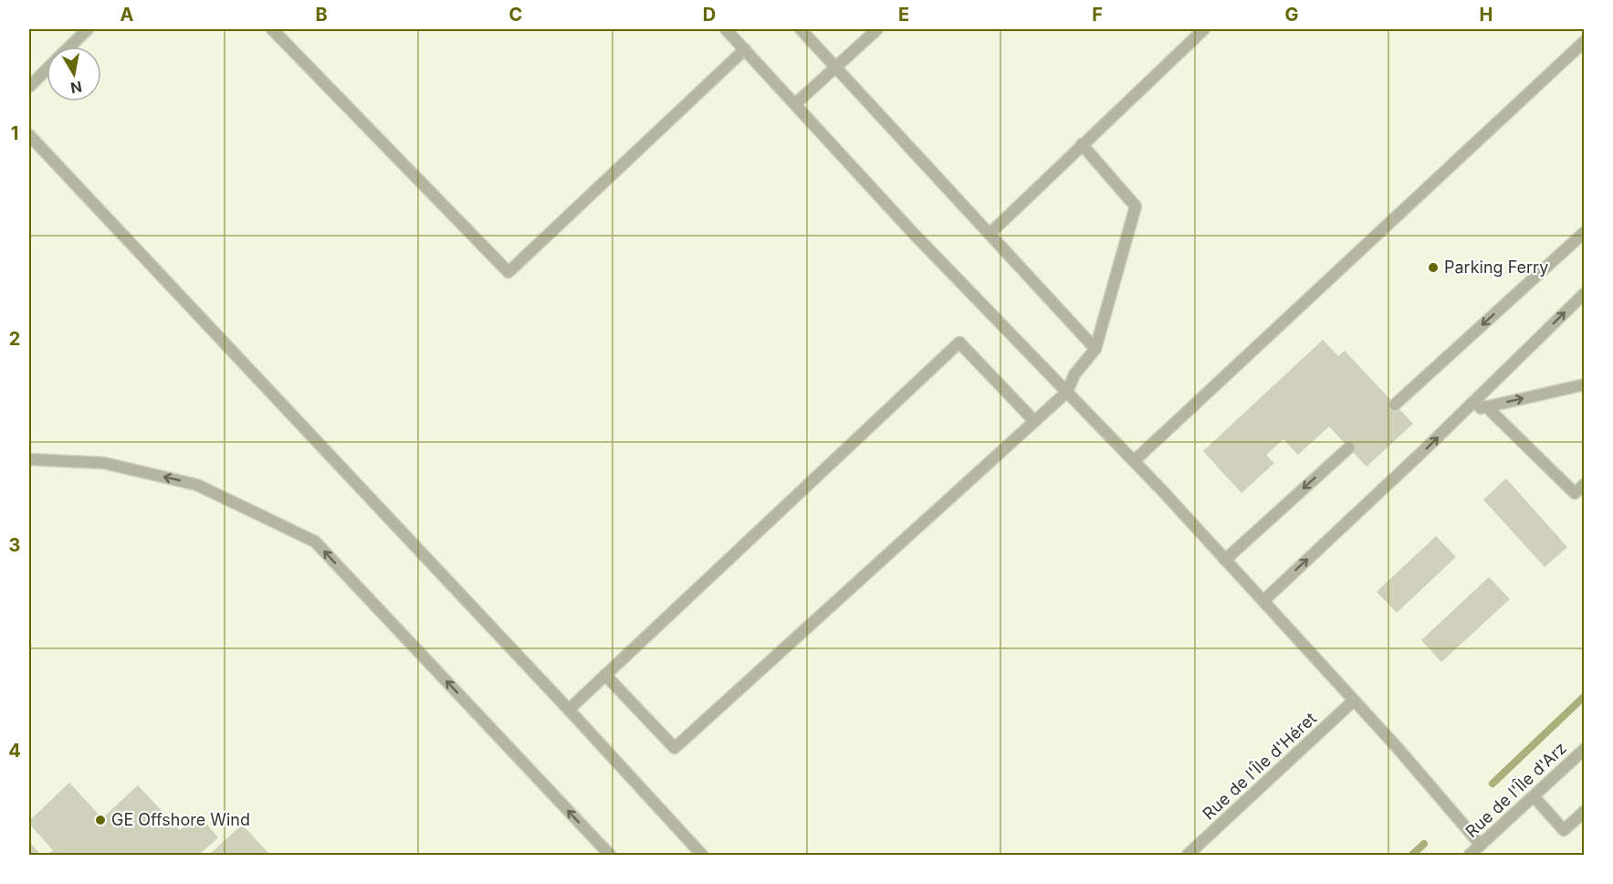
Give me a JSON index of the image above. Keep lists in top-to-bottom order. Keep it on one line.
{"streets":{"lane":["Rue de l'Île d'Héret","Rue de l'Île d'Arz"]},"places":["Parking Ferry","GE Offshore Wind"],"north":"bottom","grid":{"columns":["A","B","C","D","E","F","G","H"],"rows":["1","2","3","4"]}}
